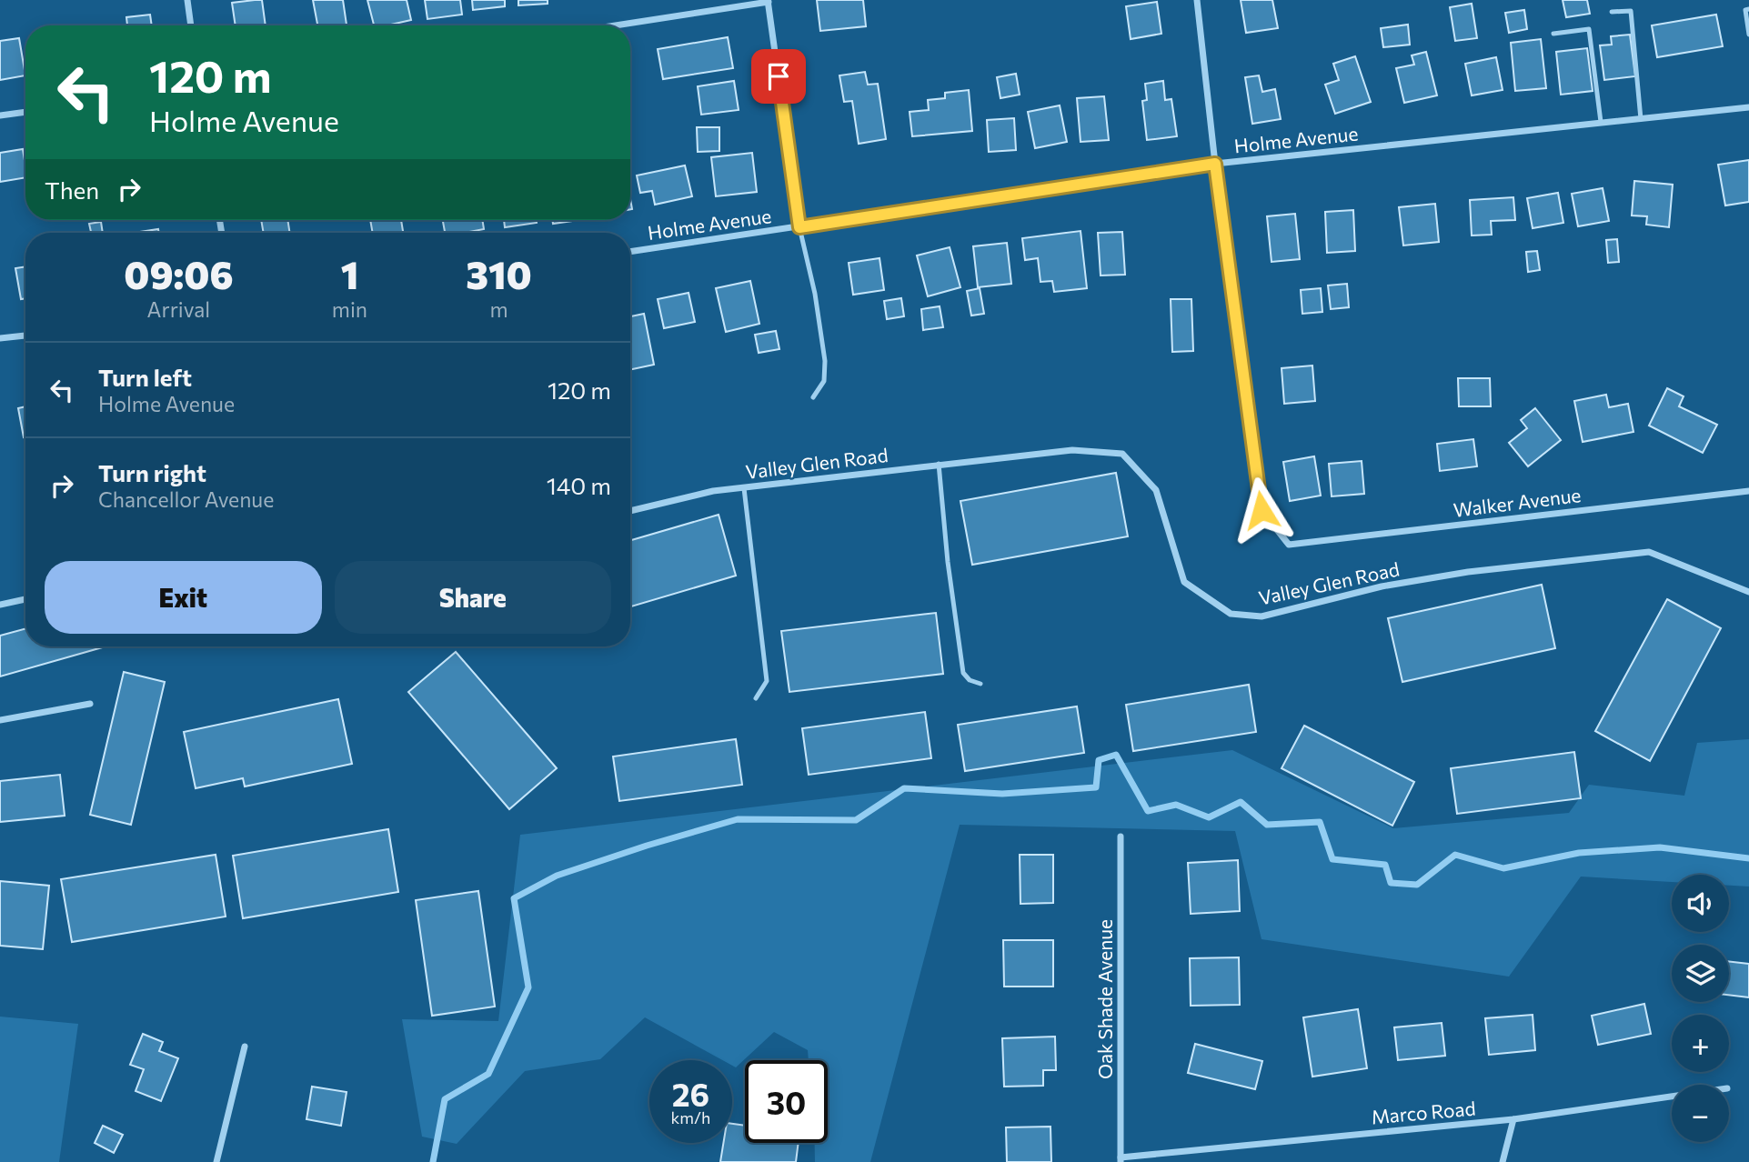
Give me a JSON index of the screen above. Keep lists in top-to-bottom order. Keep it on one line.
{"streets":{"street":["Holme Avenue","Valley Glen Road","Walker Avenue","Oak Shade Avenue","Marco Road"]},"crossings":[["Holme Avenue","Walker Avenue"],["Oak Shade Avenue","Marco Road"]],"page":{"turn":["120 m","Holme Avenue"],"then":"Then","eta":["09:06","Arrival","1","min","310","m"],"list":[{"name":"Turn left","note":"Holme Avenue","value":"120 m"},{"name":"Turn right","note":"Chancellor Avenue","value":"140 m"}],"buttons":["Exit","Share"],"map_buttons":["+","−"],"speed":"26 km/h","limit":"30"}}
